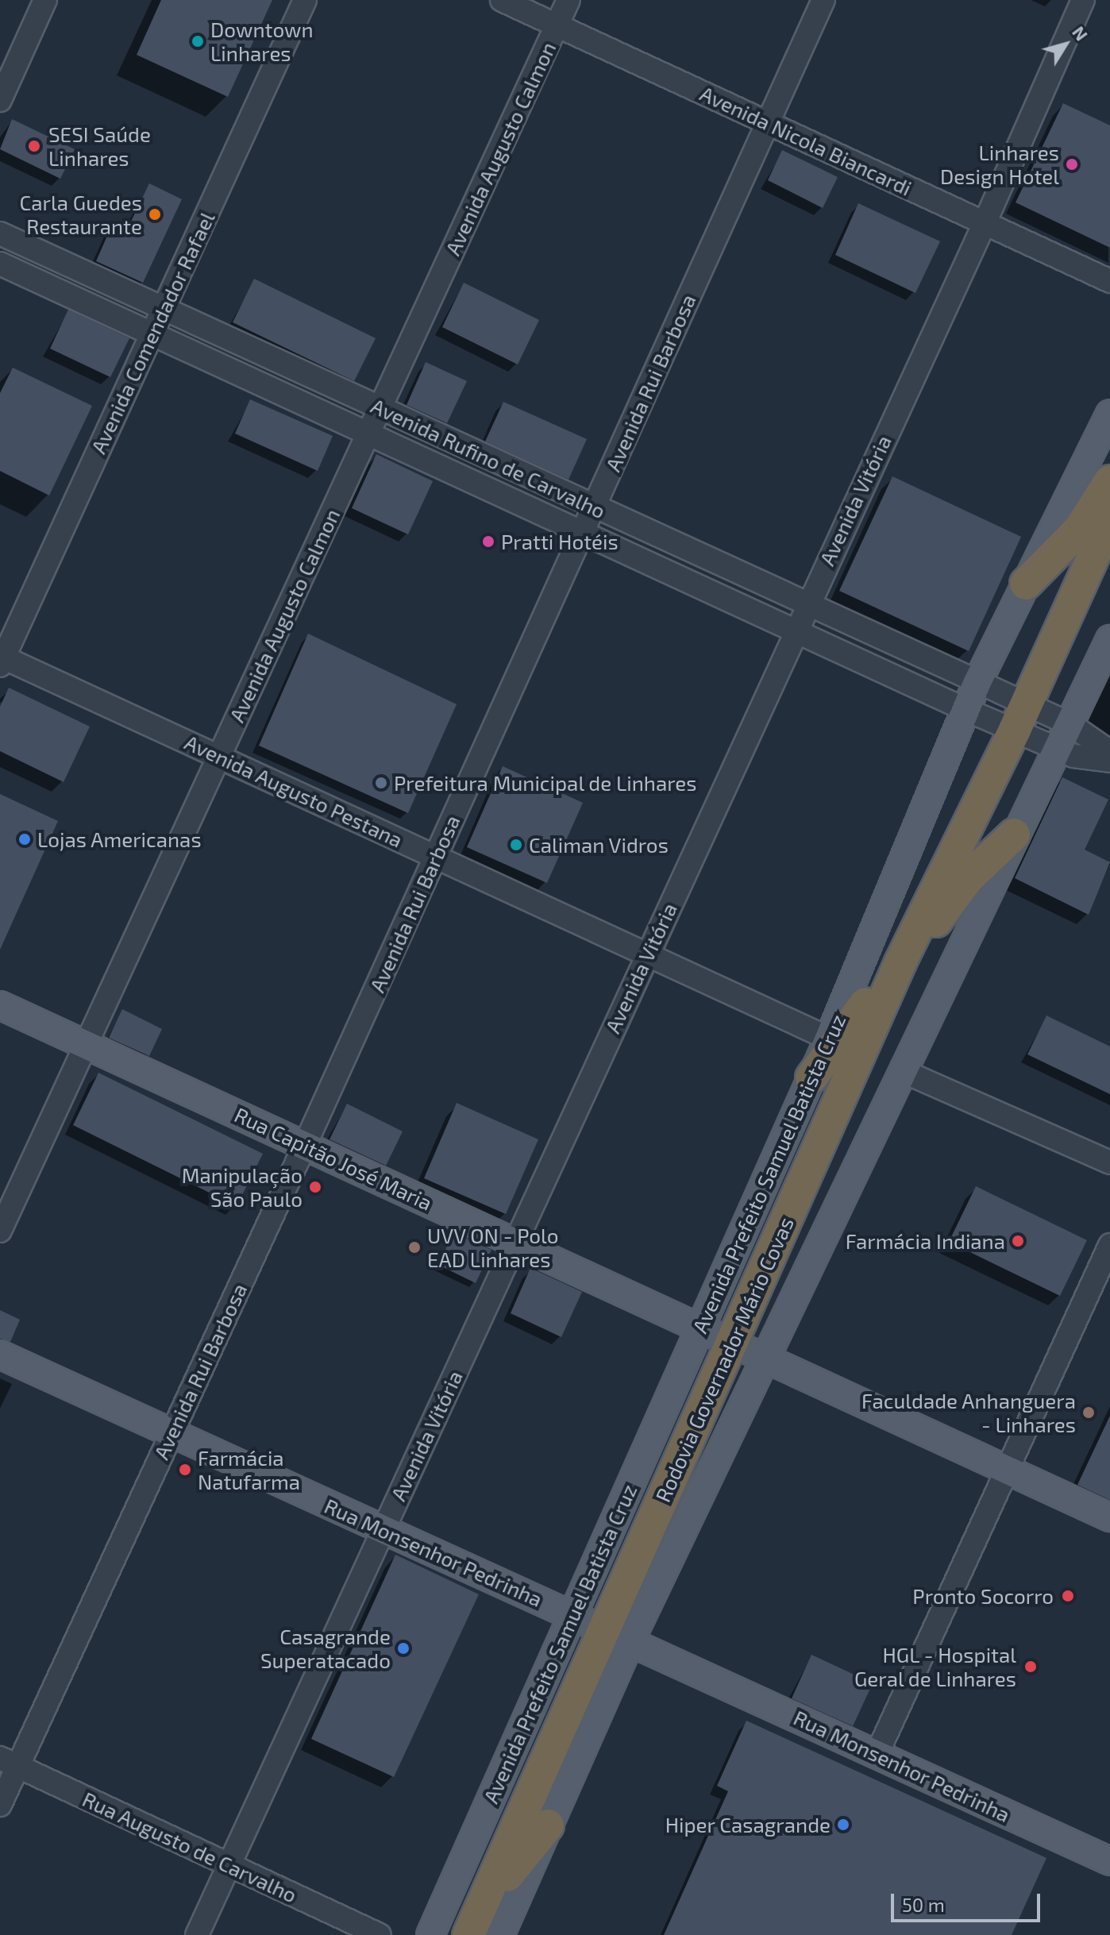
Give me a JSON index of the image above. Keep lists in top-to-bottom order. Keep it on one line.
{"streets":{"highway":["Rodovia Governador Mário Covas"],"main road":["Rua Capitão José Maria","Avenida Prefeito Samuel Batista Cruz","Rua Monsenhor Pedrinha"],"street":["Avenida Nicola Biancardi","Avenida Augusto Calmon","Avenida Comendador Rafael","Avenida Rui Barbosa","Avenida Rufino de Carvalho","Avenida Vitória","Avenida Augusto Pestana","Rua Augusto de Carvalho"]},"crossings":[["Avenida Nicola Biancardi","Avenida Augusto Calmon"],["Avenida Nicola Biancardi","Avenida Rui Barbosa"],["Avenida Nicola Biancardi","Avenida Vitória"],["Avenida Augusto Calmon","Avenida Rufino de Carvalho"],["Avenida Augusto Calmon","Avenida Augusto Pestana"],["Avenida Augusto Calmon","Rua Capitão José Maria"],["Avenida Comendador Rafael","Avenida Rufino de Carvalho"],["Avenida Comendador Rafael","Avenida Augusto Pestana"],["Avenida Rui Barbosa","Avenida Rufino de Carvalho"],["Avenida Rui Barbosa","Avenida Augusto Pestana"],["Avenida Rui Barbosa","Rua Capitão José Maria"],["Avenida Rui Barbosa","Rua Monsenhor Pedrinha"],["Avenida Rui Barbosa","Rua Augusto de Carvalho"],["Avenida Rufino de Carvalho","Avenida Vitória"],["Avenida Rufino de Carvalho","Avenida Prefeito Samuel Batista Cruz"],["Avenida Rufino de Carvalho","Rodovia Governador Mário Covas"],["Avenida Vitória","Avenida Augusto Pestana"],["Avenida Vitória","Rua Capitão José Maria"],["Avenida Vitória","Rua Monsenhor Pedrinha"],["Avenida Vitória","Rua Augusto de Carvalho"],["Avenida Augusto Pestana","Avenida Prefeito Samuel Batista Cruz"],["Rua Capitão José Maria","Avenida Prefeito Samuel Batista Cruz"],["Rua Capitão José Maria","Rodovia Governador Mário Covas"],["Avenida Prefeito Samuel Batista Cruz","Rua Monsenhor Pedrinha"],["Rodovia Governador Mário Covas","Rua Monsenhor Pedrinha"]],"places":["Downtown Linhares","SESI Saúde Linhares","Linhares Design Hotel","Carla Guedes Restaurante","Pratti Hotéis","Prefeitura Municipal de Linhares","Lojas Americanas","Caliman Vidros","Manipulação São Paulo","Farmácia Indiana","UVV ON - Polo EAD Linhares","Faculdade Anhanguera - Linhares","Farmácia Natufarma","Pronto Socorro","Casagrande Superatacado","HGL - Hospital Geral de Linhares","Hiper Casagrande"],"scale_bar":"50 m","north":"top right"}
